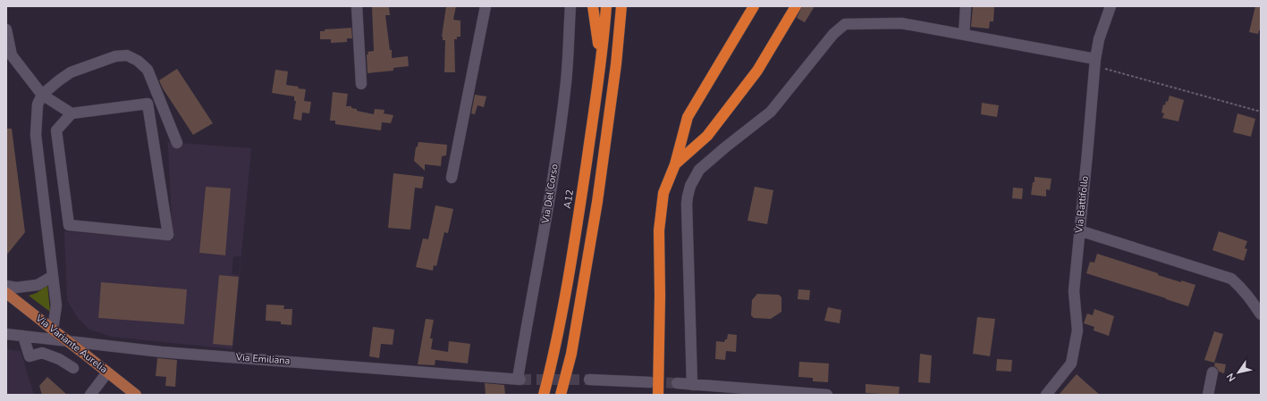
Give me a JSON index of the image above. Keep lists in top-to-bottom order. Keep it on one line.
{"streets":{"highway":["A12"],"main road":["Via Variante Aurelia"],"street":["Via Del Corso","Via Battifollo","Via Emiliana"]},"crossings":[["Via Del Corso","Via Emiliana"]],"north":"bottom left"}
